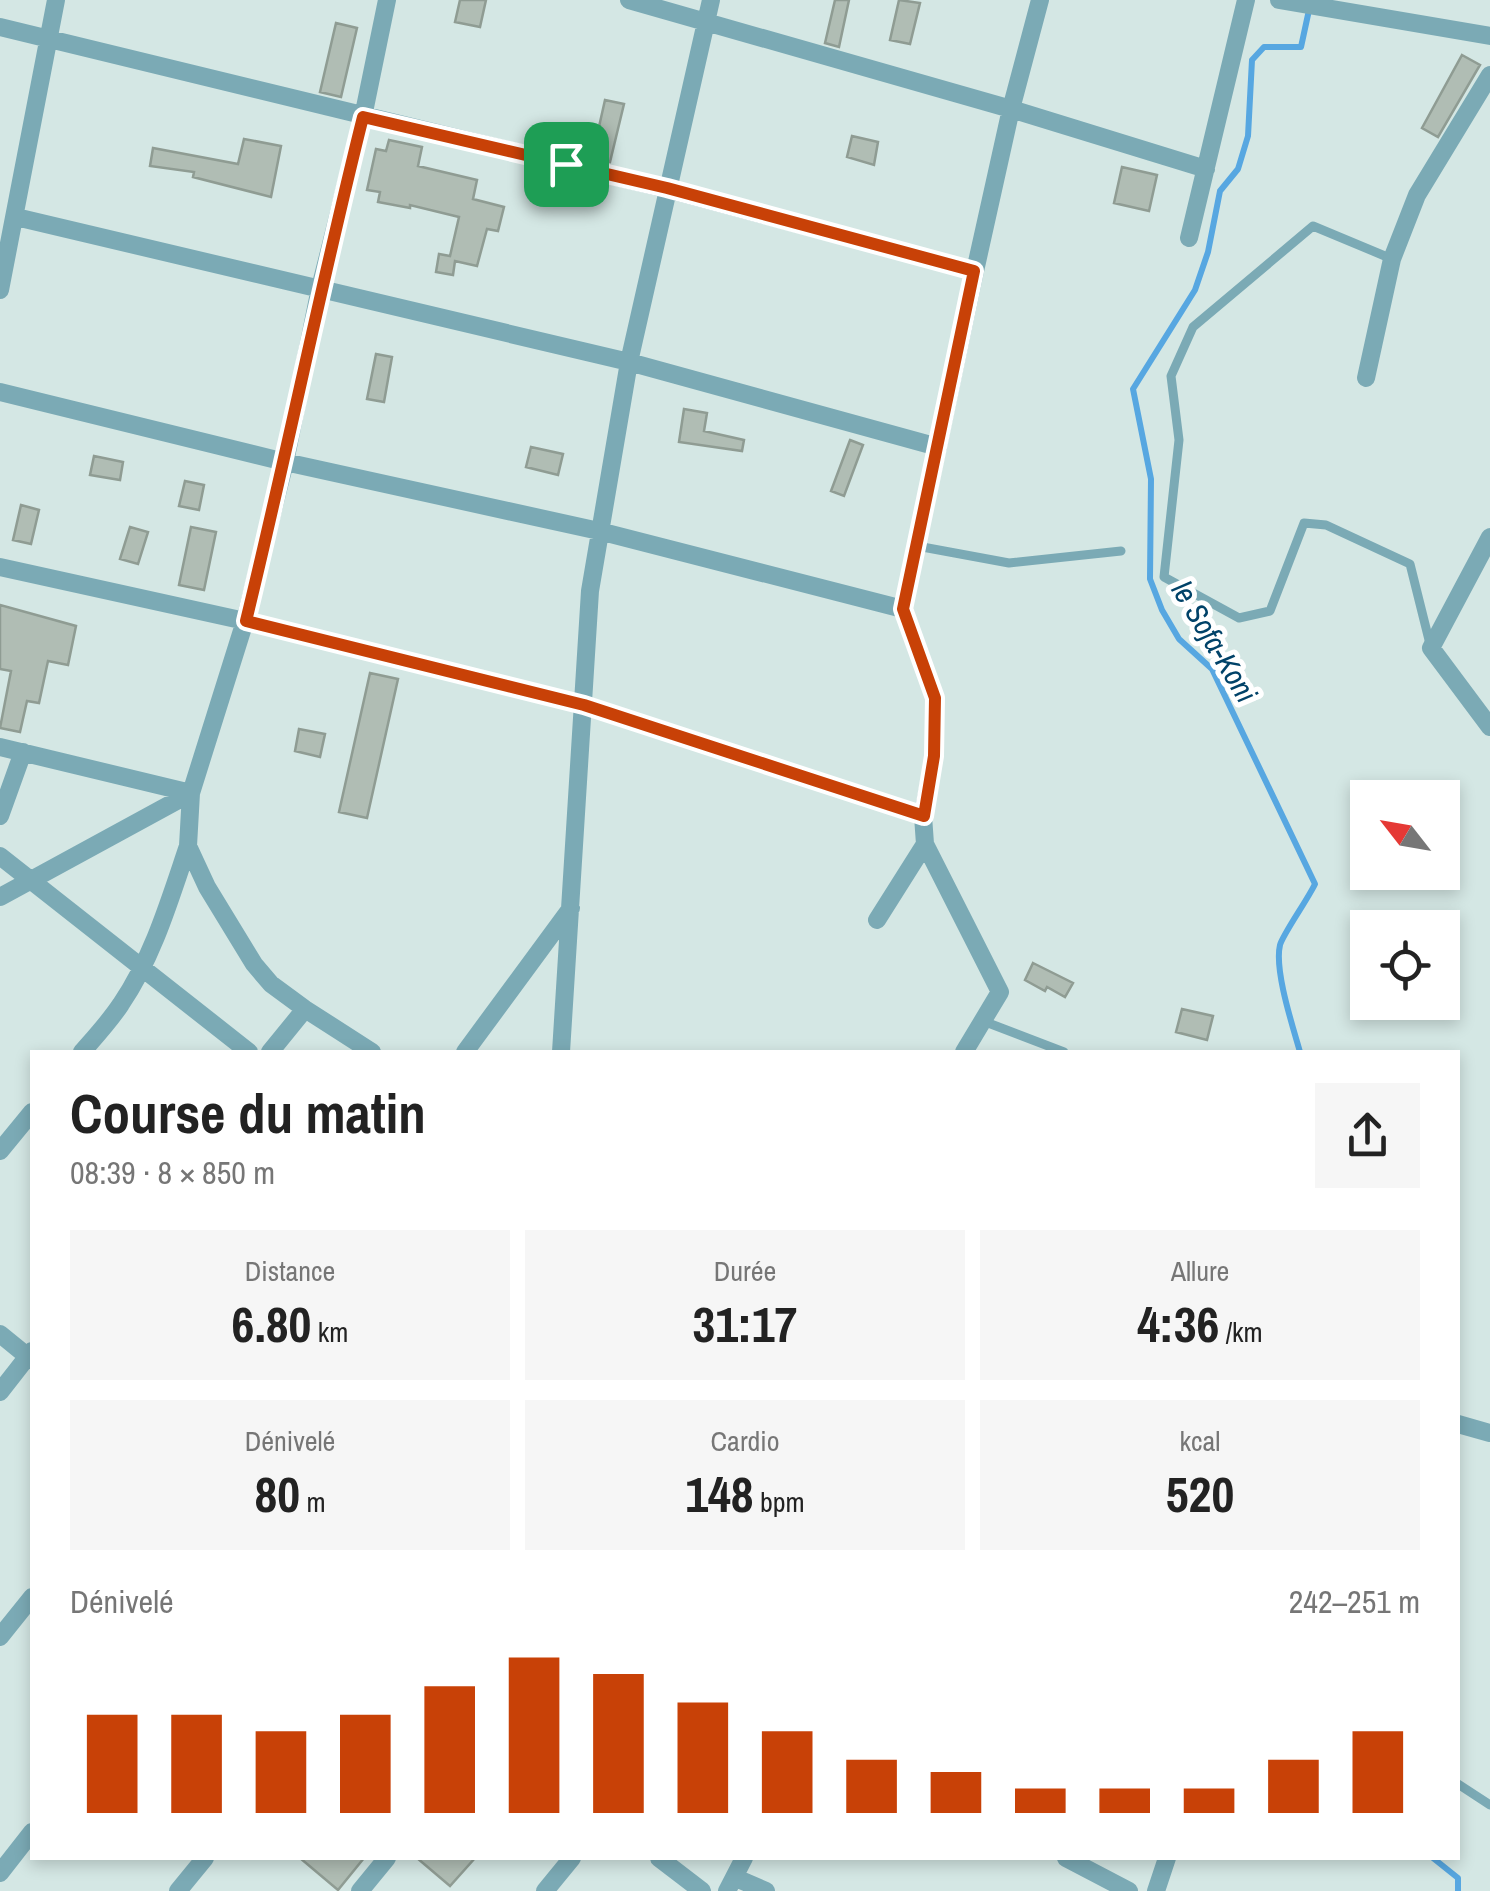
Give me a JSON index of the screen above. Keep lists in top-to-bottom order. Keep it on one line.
{"water":["le Sofa-Koni"],"north":"top left","page":{"heading":["Course du matin","08:39 · 8 × 850 m"],"stats":[["Distance","6.80 km"],["Durée","31:17"],["Allure","4:36 /km"],["Dénivelé","80 m"],["Cardio","148 bpm"],["kcal","520"]],"chart":["Dénivelé","242–251 m"]}}
